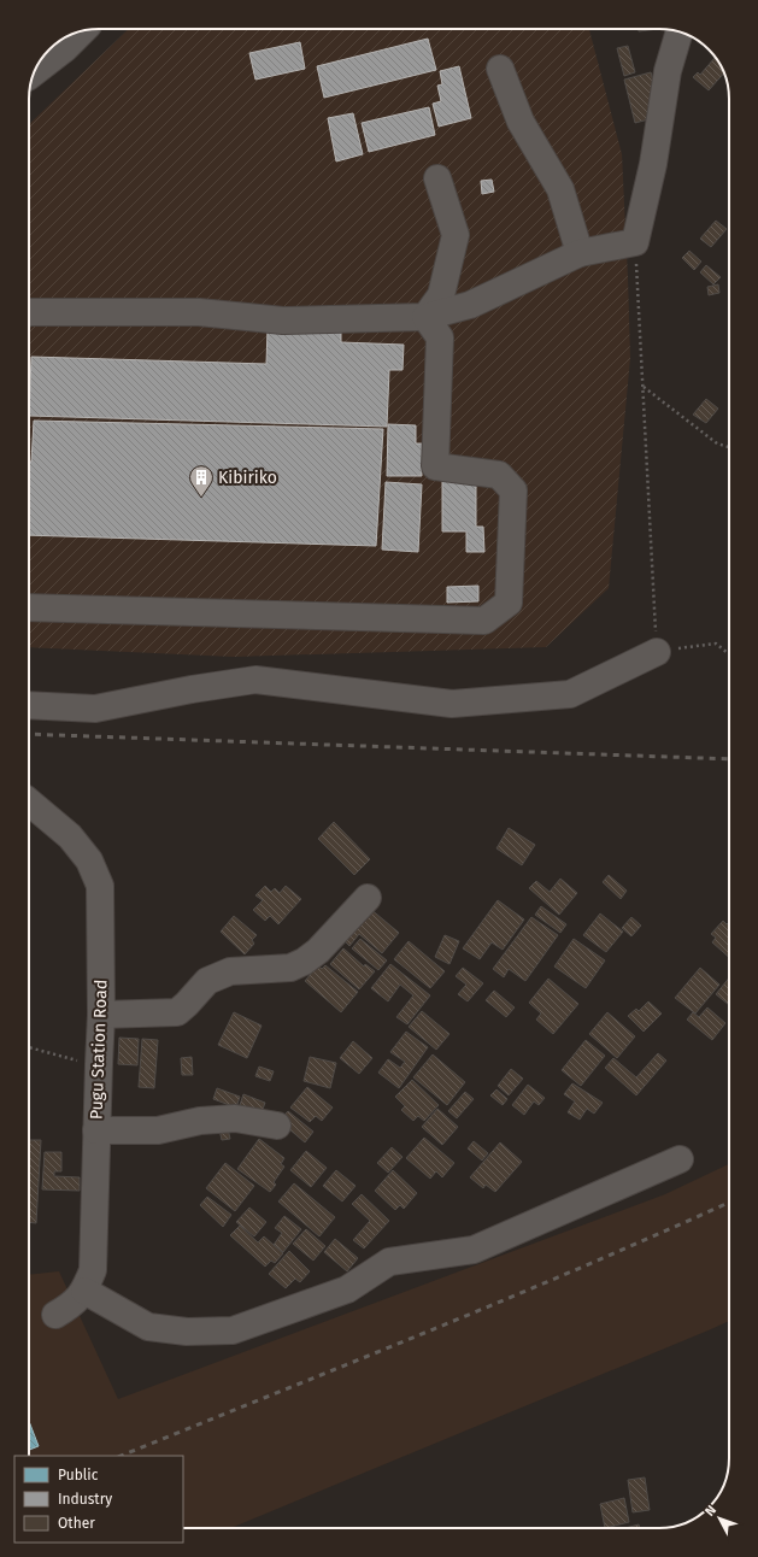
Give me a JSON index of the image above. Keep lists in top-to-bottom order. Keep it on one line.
{"streets":{"street":["Pugu Station Road"]},"places":{"building":["Kibiriko"]},"legend":["Public","Industry","Other"],"north":"top left"}
